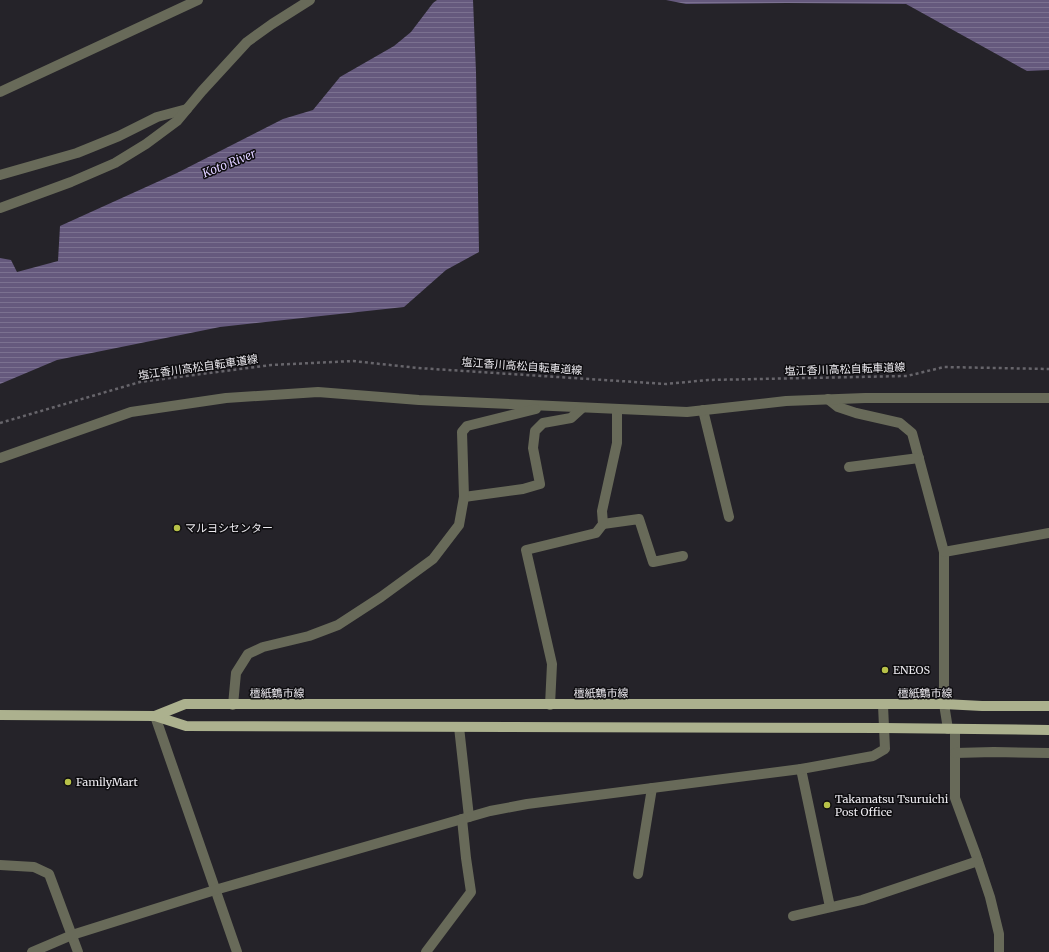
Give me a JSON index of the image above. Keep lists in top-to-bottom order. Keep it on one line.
{"streets":{"main road":["檀紙鶴市線"],"path":["塩江香川高松自転車道線"]},"water":["Koto River"],"places":["マルヨシセンター","ENEOS","FamilyMart","Takamatsu Tsuruichi Post Office"]}
